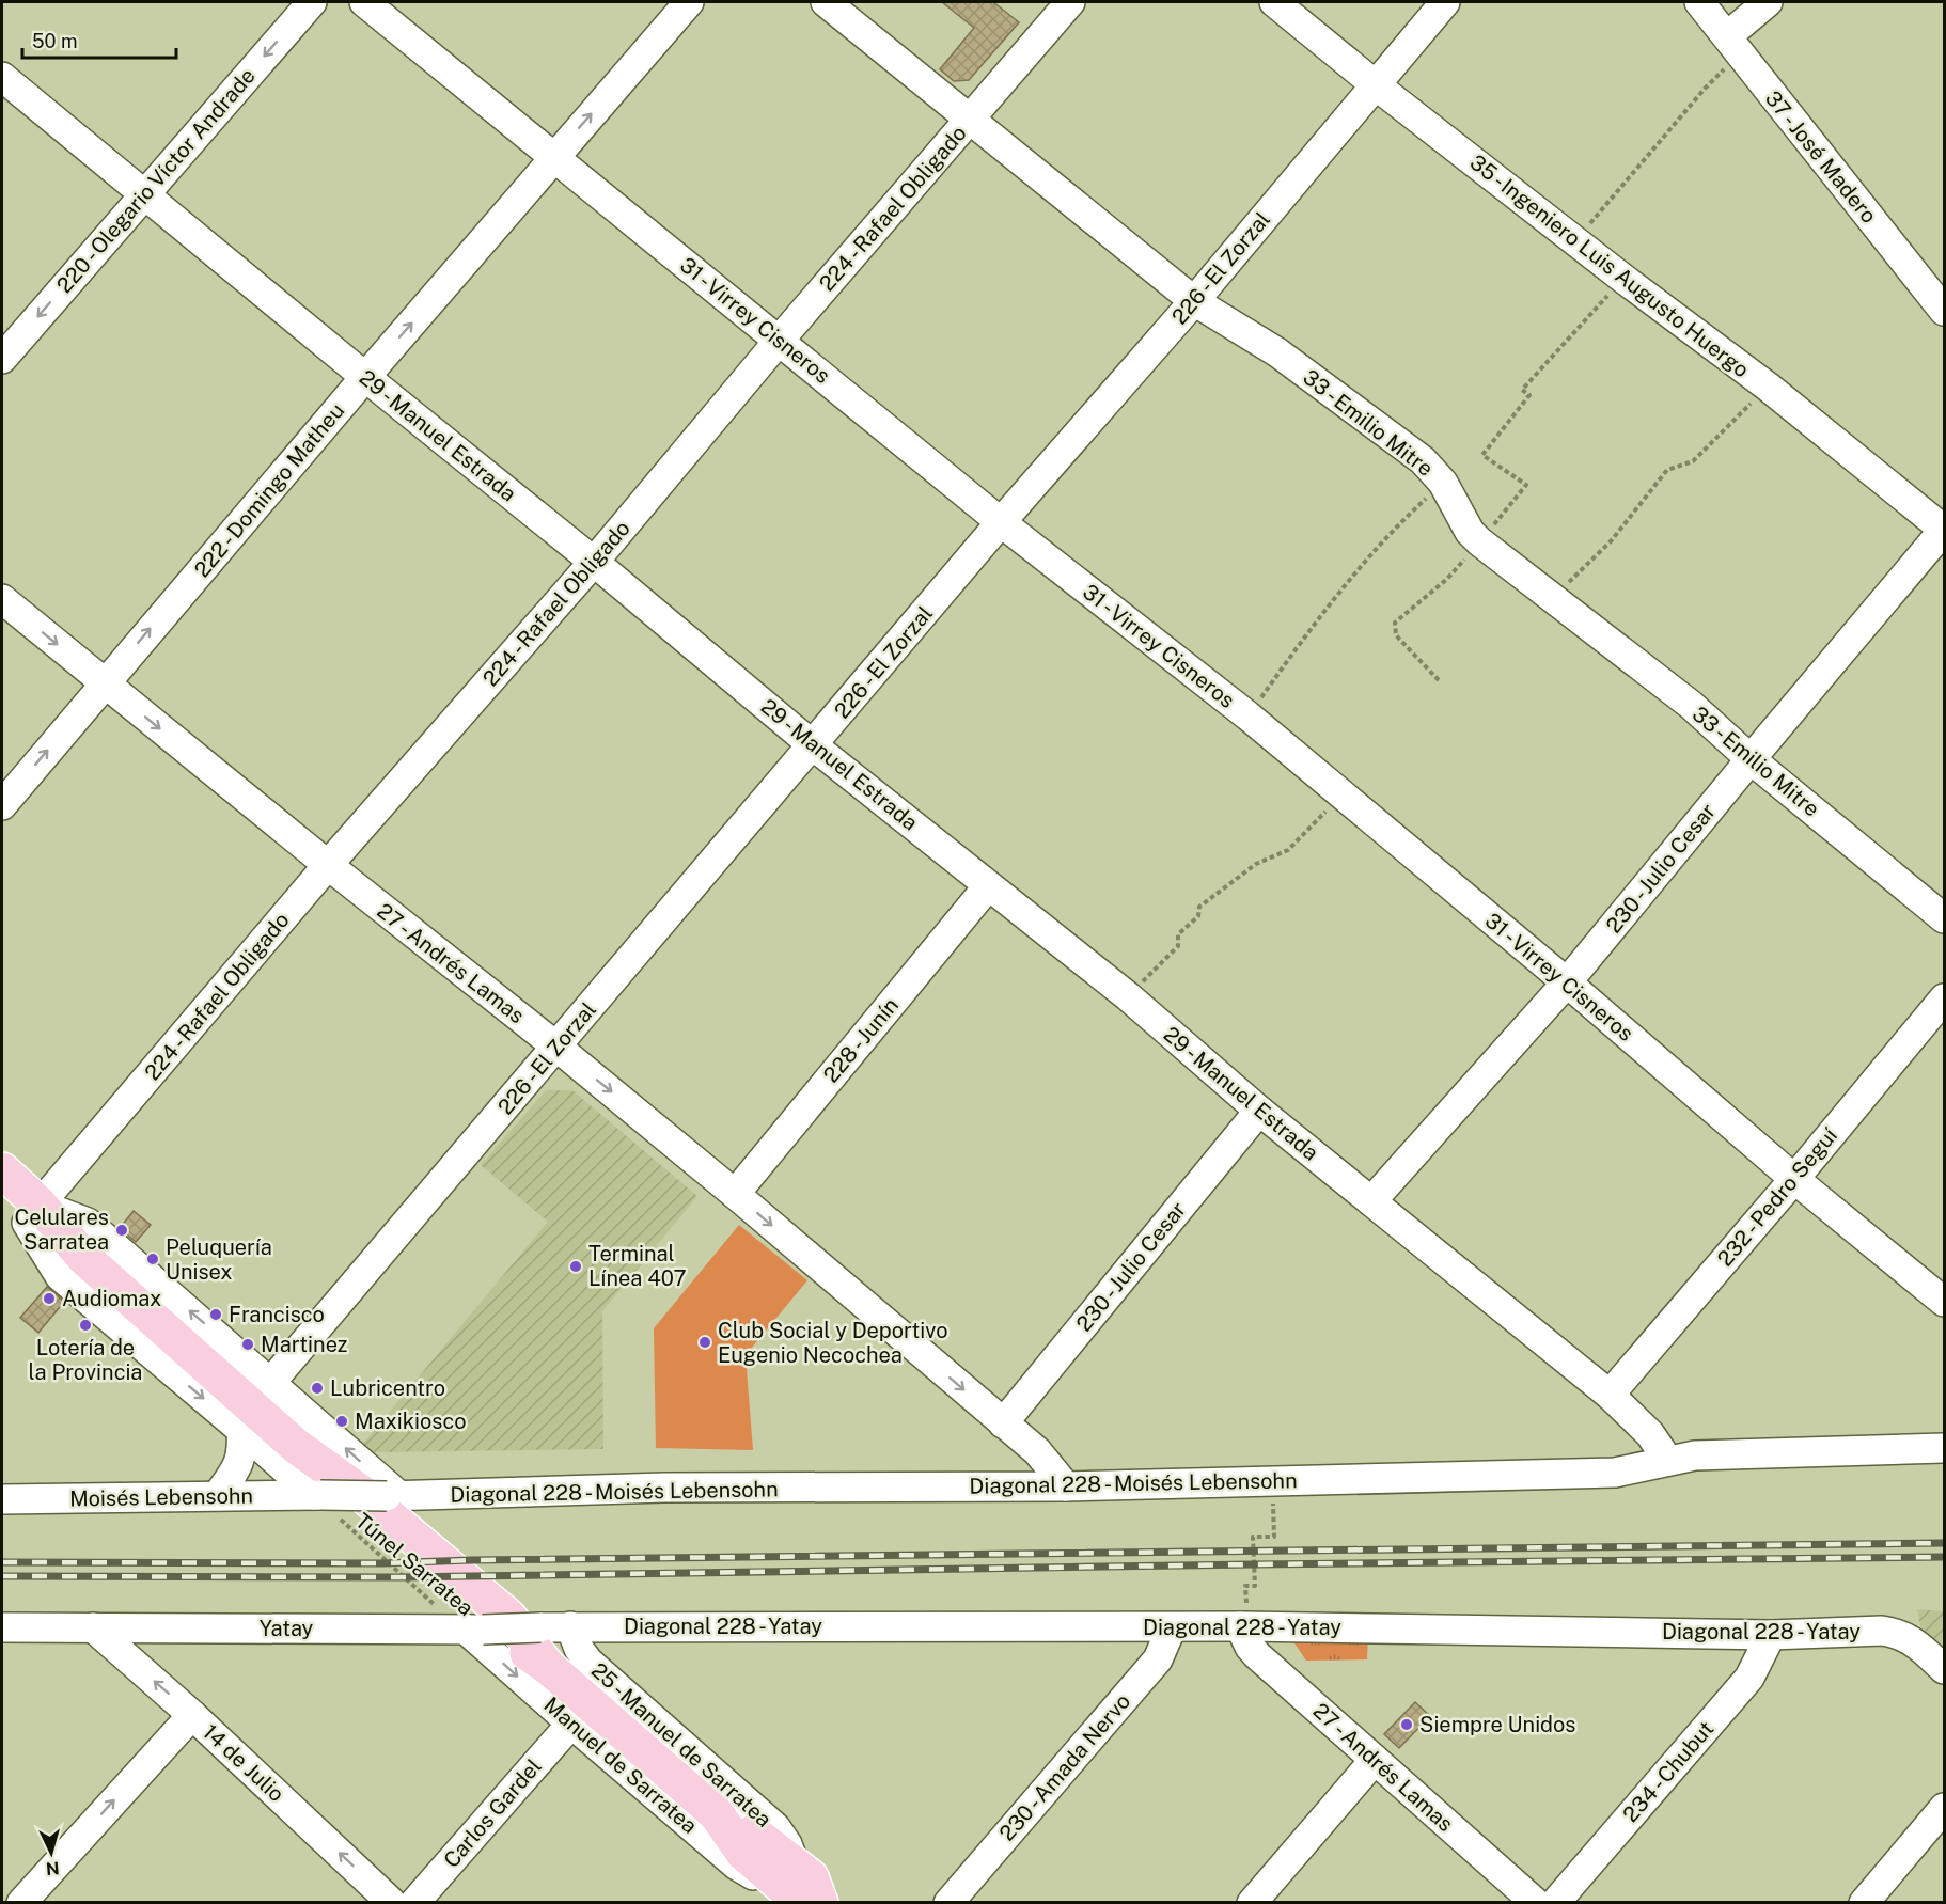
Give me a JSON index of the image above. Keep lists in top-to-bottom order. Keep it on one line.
{"streets":{"main road":["Túnel Sarratea","Manuel de Sarratea"],"street":["37 - José Madero","220 - Olegario Víctor Andrade","224 - Rafael Obligado","35 - Ingeniero Luis Augusto Huergo","226 - El Zorzal","31 - Virrey Cisneros","33 - Emilio Mitre","29 - Manuel Estrada","222 - Domingo Matheu","230 - Julio Cesar","27 - Andrés Lamas","228 - Junín","232 - Pedro Seguí","Diagonal 228 - Moisés Lebensohn","Moisés Lebensohn","Diagonal 228 - Yatay","Yatay","25 - Manuel de Sarratea","14 de Julio","230 - Amada Nervo","234 - Chubut","Carlos Gardel"]},"crossings":[["220 - Olegario Víctor Andrade","29 - Manuel Estrada"],["224 - Rafael Obligado","31 - Virrey Cisneros"],["224 - Rafael Obligado","33 - Emilio Mitre"],["224 - Rafael Obligado","29 - Manuel Estrada"],["224 - Rafael Obligado","27 - Andrés Lamas"],["224 - Rafael Obligado","Túnel Sarratea"],["35 - Ingeniero Luis Augusto Huergo","226 - El Zorzal"],["35 - Ingeniero Luis Augusto Huergo","230 - Julio Cesar"],["226 - El Zorzal","31 - Virrey Cisneros"],["226 - El Zorzal","33 - Emilio Mitre"],["226 - El Zorzal","29 - Manuel Estrada"],["226 - El Zorzal","27 - Andrés Lamas"],["31 - Virrey Cisneros","222 - Domingo Matheu"],["31 - Virrey Cisneros","230 - Julio Cesar"],["31 - Virrey Cisneros","232 - Pedro Seguí"],["33 - Emilio Mitre","230 - Julio Cesar"],["29 - Manuel Estrada","222 - Domingo Matheu"],["29 - Manuel Estrada","230 - Julio Cesar"],["29 - Manuel Estrada","228 - Junín"],["29 - Manuel Estrada","232 - Pedro Seguí"],["29 - Manuel Estrada","Diagonal 228 - Moisés Lebensohn"],["222 - Domingo Matheu","27 - Andrés Lamas"],["230 - Julio Cesar","27 - Andrés Lamas"],["27 - Andrés Lamas","228 - Junín"],["27 - Andrés Lamas","Diagonal 228 - Moisés Lebensohn"],["27 - Andrés Lamas","Diagonal 228 - Yatay"],["Diagonal 228 - Moisés Lebensohn","Moisés Lebensohn"],["Túnel Sarratea","Manuel de Sarratea"],["Diagonal 228 - Yatay","Yatay"],["Diagonal 228 - Yatay","25 - Manuel de Sarratea"],["Diagonal 228 - Yatay","230 - Amada Nervo"],["Diagonal 228 - Yatay","234 - Chubut"],["Yatay","25 - Manuel de Sarratea"],["Yatay","14 de Julio"],["Yatay","Manuel de Sarratea"],["25 - Manuel de Sarratea","Manuel de Sarratea"],["Manuel de Sarratea","Carlos Gardel"]],"one_way":["220 - Olegario Víctor Andrade","222 - Domingo Matheu","27 - Andrés Lamas","14 de Julio"],"places":["Celulares Sarratea","Peluquería Unisex","Terminal Línea 407","Audiomax","Francisco","Lotería de la Provincia","Club Social y Deportivo Eugenio Necochea","Martinez","Lubricentro","Maxikiosco","Siempre Unidos"],"scale_bar":"50 m","north":"bottom"}
